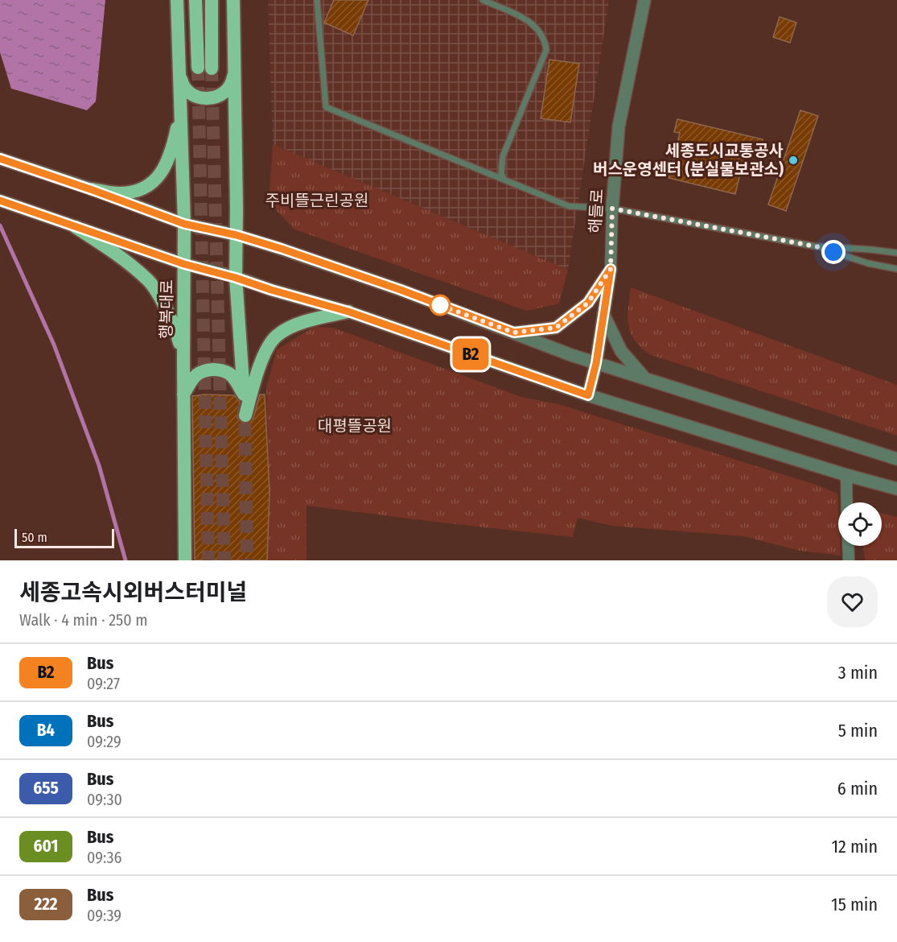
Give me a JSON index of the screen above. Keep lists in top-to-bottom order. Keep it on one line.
{"streets":{"highway":["행복대로"],"street":["해들로"]},"parks":["주비뜰근린공원","대평뜰공원"],"places":["세종도시교통공사 버스운영센터 (분실물보관소)"],"lines":["bus line B2"],"scale_bar":"50 m","page":{"on_map":"B2","scale":"50 m","heading":["세종고속시외버스터미널","Walk · 4 min · 250 m"],"list":[{"mark":"B2","name":"Bus","note":"09:27","value":"3 min"},{"mark":"B4","name":"Bus","note":"09:29","value":"5 min"},{"mark":"655","name":"Bus","note":"09:30","value":"6 min"},{"mark":"601","name":"Bus","note":"09:36","value":"12 min"},{"mark":"222","name":"Bus","note":"09:39","value":"15 min"}]}}
